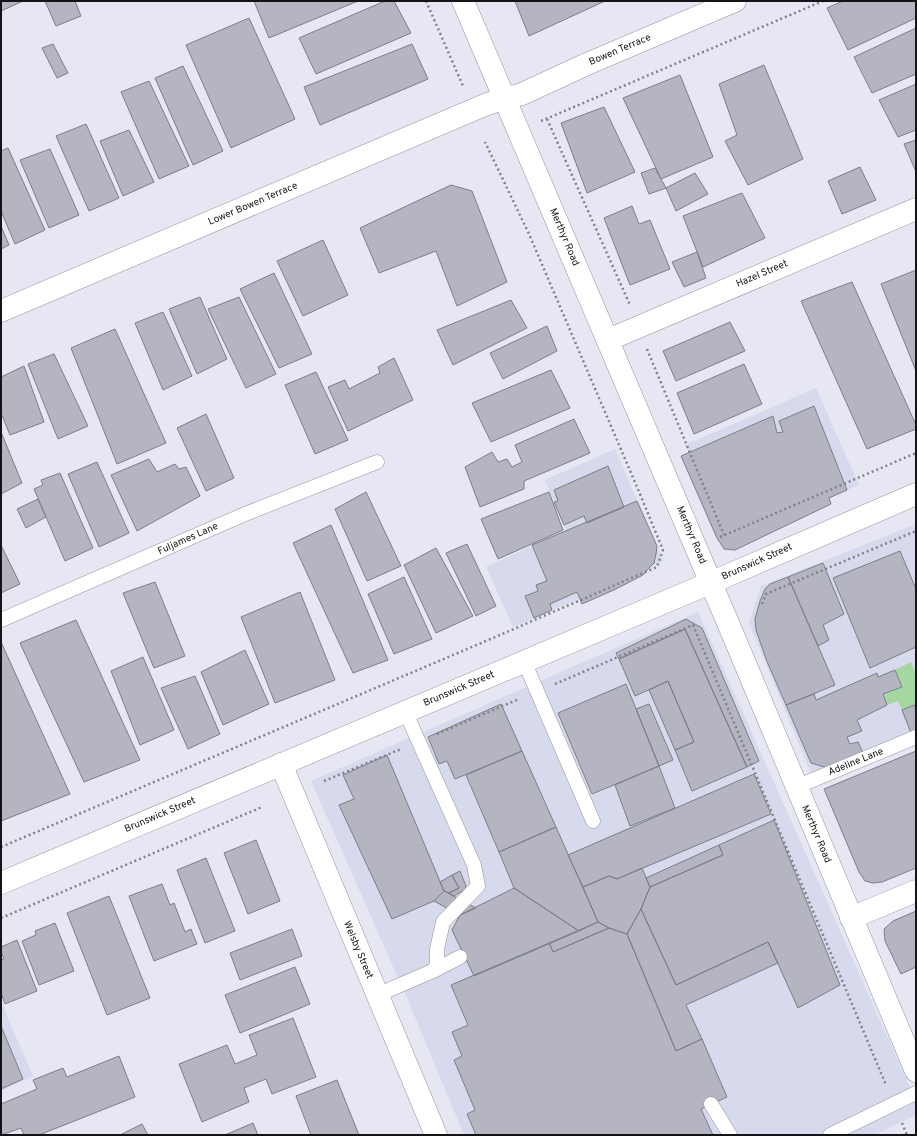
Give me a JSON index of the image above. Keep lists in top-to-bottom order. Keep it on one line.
{"streets":{"street":["Bowen Terrace","Lower Bowen Terrace","Merthyr Road","Hazel Street","Brunswick Street","Welsby Street"],"lane":["Fuljames Lane","Adeline Lane"]},"crossings":[["Bowen Terrace","Lower Bowen Terrace"],["Bowen Terrace","Merthyr Road"],["Lower Bowen Terrace","Merthyr Road"],["Merthyr Road","Hazel Street"],["Merthyr Road","Brunswick Street"],["Merthyr Road","Adeline Lane"],["Brunswick Street","Welsby Street"]]}
